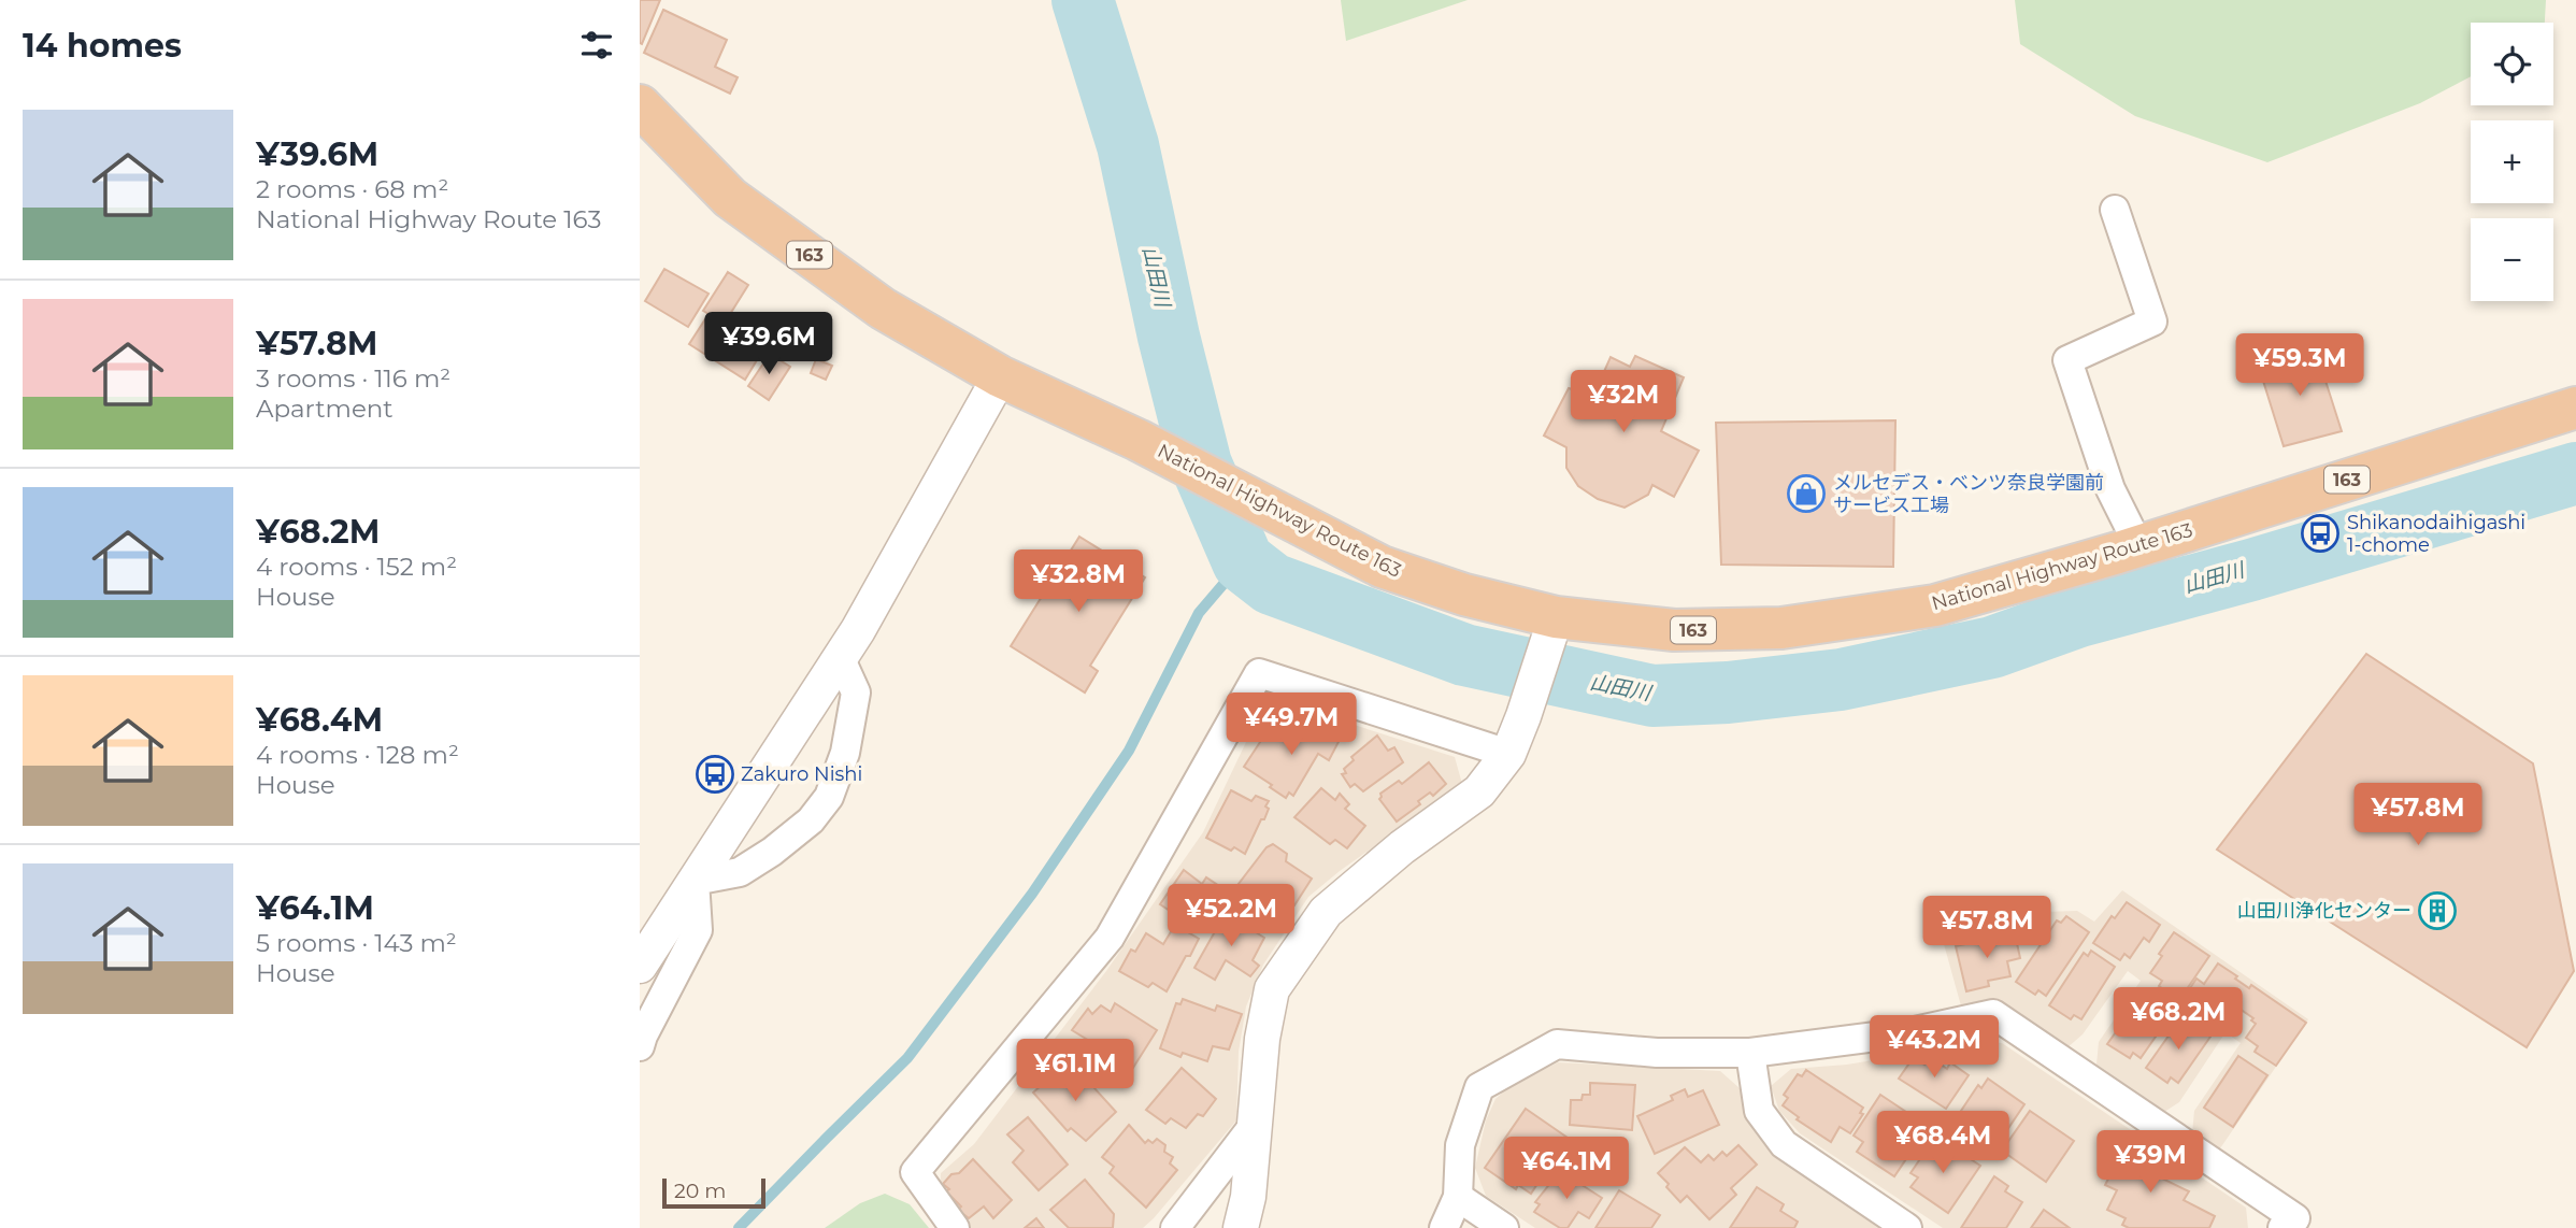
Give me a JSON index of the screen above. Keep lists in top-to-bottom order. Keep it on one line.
{"streets":{"highway":["163","National Highway Route 163"]},"water":["山田川"],"places":{"shop":["メルセデス・ベンツ奈良学園前 サービス工場"],"bus stop":["Shikanodaihigashi 1-chome","Zakuro Nishi"],"building":["山田川浄化センター"]},"scale_bar":"20 m","page":{"heading":"14 homes","map_buttons":["+","−"],"list":[{"name":"¥39.6M","note":"2 rooms · 68 m² · National Highway Route 163"},{"name":"¥57.8M","note":"3 rooms · 116 m² · Apartment"},{"name":"¥68.2M","note":"4 rooms · 152 m² · House"},{"name":"¥68.4M","note":"4 rooms · 128 m² · House"},{"name":"¥64.1M","note":"5 rooms · 143 m² · House"}],"price":["¥39.6M","¥59.3M","¥32M","¥32.8M","¥49.7M","¥57.8M","¥52.2M","¥57.8M","¥68.2M","¥43.2M","¥61.1M","¥68.4M","¥39M","¥64.1M"],"scale":"20 m"}}
